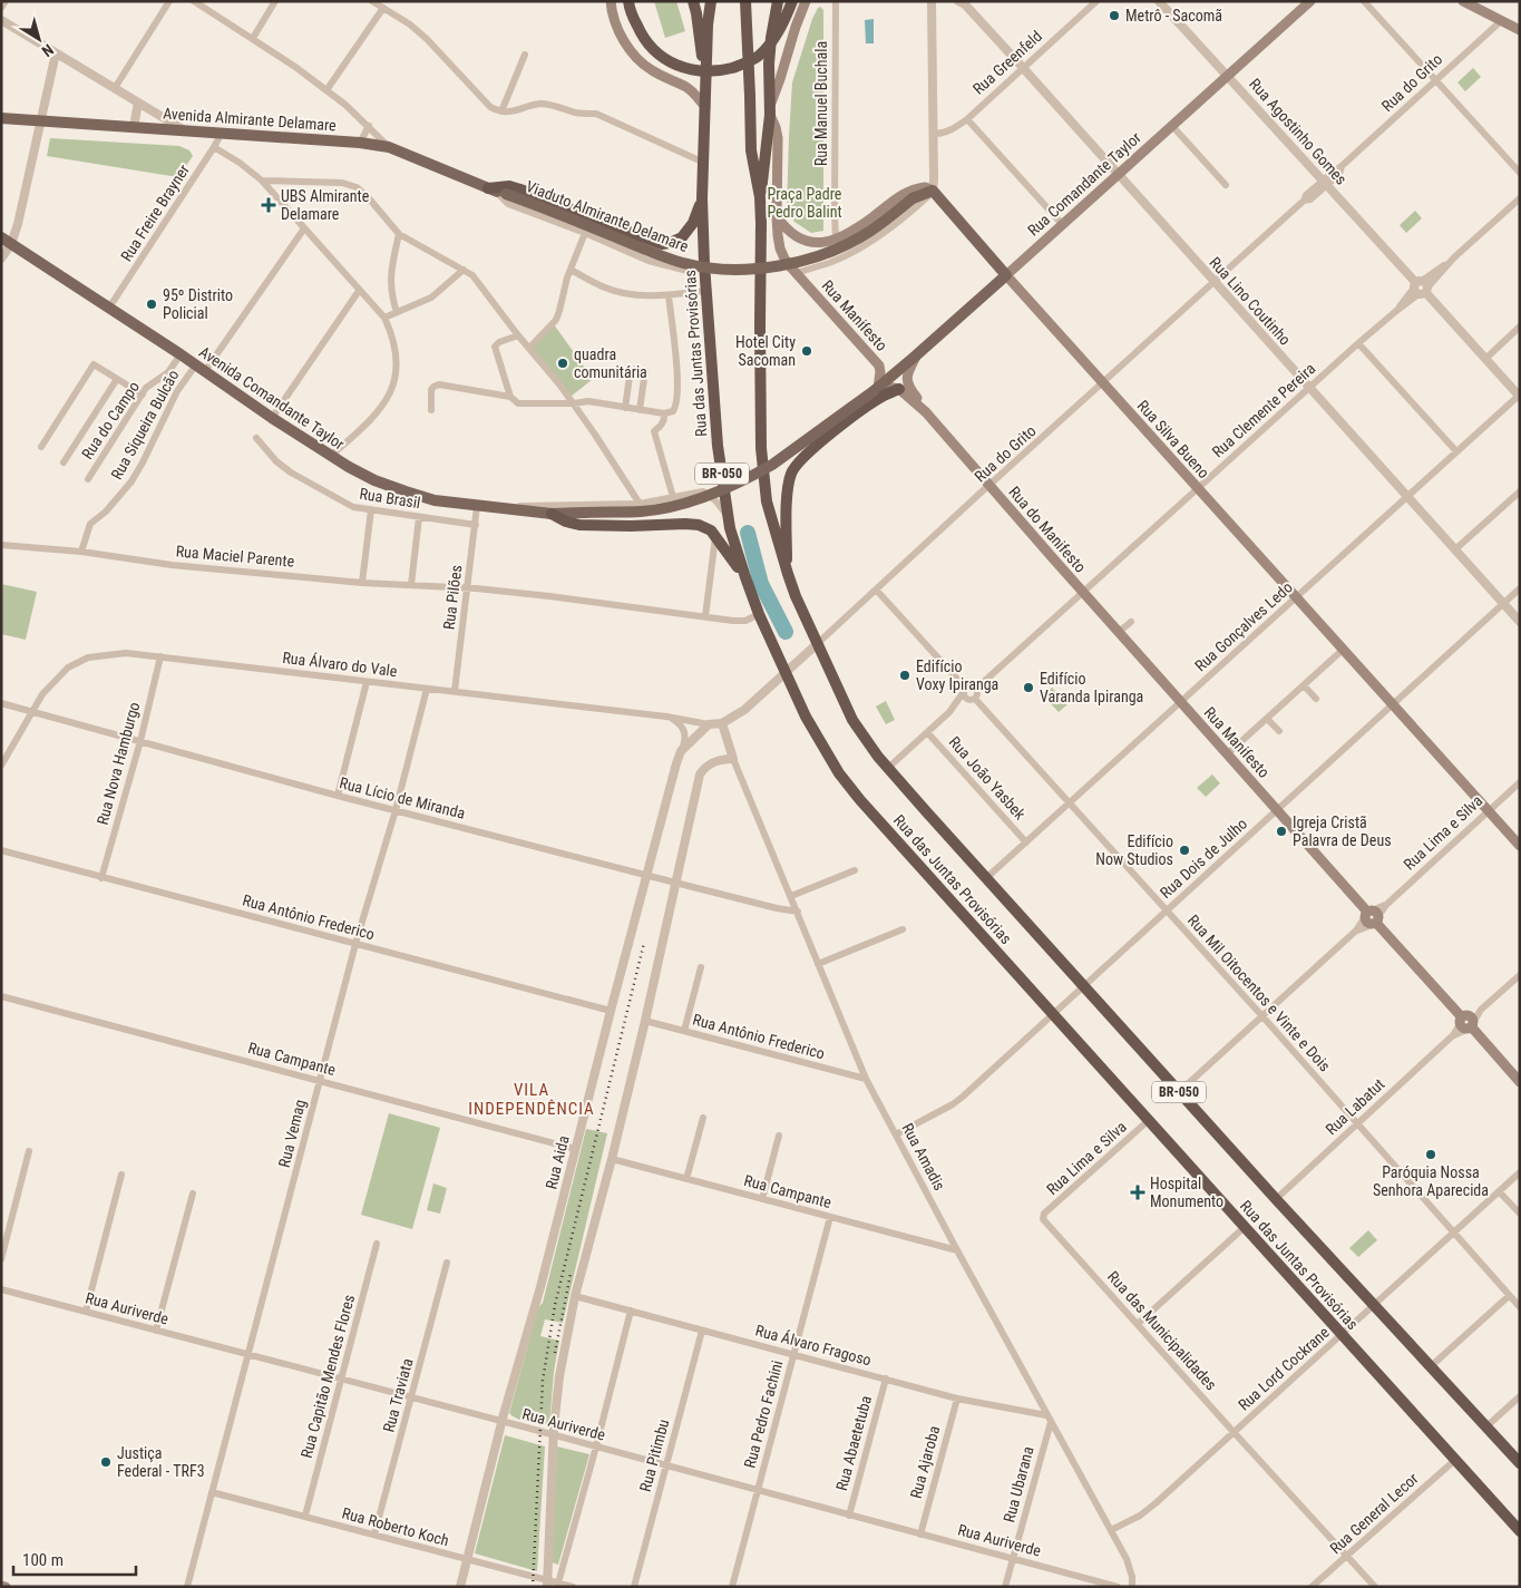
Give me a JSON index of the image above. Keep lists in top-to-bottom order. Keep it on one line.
{"streets":{"highway":["Rua das Juntas Provisórias","BR-050"],"main road":["Avenida Almirante Delamare","Rua Comandante Taylor","Viaduto Almirante Delamare","Rua Manifesto","Avenida Comandante Taylor","Rua Silva Bueno","Rua do Manifesto"],"street":["Rua Greenfeld","Rua do Grito","Rua Manuel Buchala","Rua Agostinho Gomes","Rua Freire Brayner","Rua Lino Coutinho","Rua Clemente Pereira","Rua do Campo","Rua Siqueira Bulcão","Rua Brasil","Rua Maciel Parente","Rua Pilões","Rua Gonçalves Ledo","Rua Álvaro do Vale","Rua Nova Hamburgo","Rua João Yasbek","Rua Lício de Miranda","Rua Lima e Silva","Rua Dois de Julho","Rua Antônio Frederico","Rua Mil Oitocentos e Vinte e Dois","Rua Campante","Rua Labatut","Rua Vemag","Rua Amadis","Rua Aida","Rua Auriverde","Rua das Municipalidades","Rua Álvaro Fragoso","Rua Lord Cockrane","Rua Capitão Mendes Flores","Rua Traviata","Rua Pedro Fachini","Rua Abaetetuba","Rua Pitimbu","Rua Ajaroba","Rua Ubarana","Rua General Lecor","Rua Roberto Koch"]},"crossings":[["Rua Greenfeld","Rua Lino Coutinho"],["Rua do Grito","Rua Agostinho Gomes"],["Rua do Grito","Rua Lino Coutinho"],["Rua do Grito","Rua das Juntas Provisórias"],["Rua do Grito","Rua Silva Bueno"],["Rua do Grito","Rua do Manifesto"],["Rua do Grito","Rua Álvaro do Vale"],["Rua do Grito","Rua Amadis"],["Avenida Almirante Delamare","Rua Freire Brayner"],["Avenida Almirante Delamare","Viaduto Almirante Delamare"],["Avenida Almirante Delamare","Rua das Juntas Provisórias"],["Rua Agostinho Gomes","Rua Comandante Taylor"],["Rua Agostinho Gomes","Rua Clemente Pereira"],["Rua Agostinho Gomes","Rua Gonçalves Ledo"],["Rua Comandante Taylor","Rua Lino Coutinho"],["Rua Comandante Taylor","Rua Manifesto"],["Rua Comandante Taylor","Avenida Comandante Taylor"],["Rua Comandante Taylor","Rua Silva Bueno"],["Rua Freire Brayner","Avenida Comandante Taylor"],["Viaduto Almirante Delamare","Rua Silva Bueno"],["Rua Lino Coutinho","Rua Clemente Pereira"],["Rua Lino Coutinho","Rua Gonçalves Ledo"],["Rua Lino Coutinho","Rua Dois de Julho"],["Rua Manifesto","Rua Clemente Pereira"],["Rua Manifesto","Rua do Manifesto"],["Rua Manifesto","Rua Gonçalves Ledo"],["Rua Manifesto","Rua Lima e Silva"],["Rua Manifesto","Rua Dois de Julho"],["Rua Manifesto","Rua Labatut"],["Rua das Juntas Provisórias","BR-050"],["Rua das Juntas Provisórias","Rua Maciel Parente"],["Rua das Juntas Provisórias","Rua Gonçalves Ledo"],["Rua das Juntas Provisórias","Rua Lima e Silva"],["Rua das Juntas Provisórias","Rua Dois de Julho"],["Rua das Juntas Provisórias","Rua Labatut"],["Rua das Juntas Provisórias","Rua Lord Cockrane"],["Rua das Juntas Provisórias","Rua General Lecor"],["Avenida Comandante Taylor","Rua do Campo"],["Avenida Comandante Taylor","Rua Siqueira Bulcão"],["Avenida Comandante Taylor","Rua Pilões"],["Rua Clemente Pereira","Rua Silva Bueno"],["Rua Clemente Pereira","Rua do Manifesto"],["Rua Clemente Pereira","Rua Mil Oitocentos e Vinte e Dois"],["Rua Siqueira Bulcão","Rua Maciel Parente"],["Rua Silva Bueno","Rua Gonçalves Ledo"],["Rua Silva Bueno","Rua Lima e Silva"],["Rua Silva Bueno","Rua Dois de Julho"],["Rua Brasil","Rua Pilões"],["Rua Maciel Parente","Rua Pilões"],["Rua Pilões","Rua Álvaro do Vale"],["Rua Gonçalves Ledo","Rua João Yasbek"],["Rua Gonçalves Ledo","Rua Mil Oitocentos e Vinte e Dois"],["Rua Álvaro do Vale","Rua Nova Hamburgo"],["Rua Álvaro do Vale","Rua Lício de Miranda"],["Rua Álvaro do Vale","Rua Vemag"],["Rua Álvaro do Vale","Rua Amadis"],["Rua Álvaro do Vale","Rua Aida"],["Rua Nova Hamburgo","Rua Lício de Miranda"],["Rua Nova Hamburgo","Rua Antônio Frederico"],["Rua Lício de Miranda","Rua Vemag"],["Rua Lício de Miranda","Rua Amadis"],["Rua Lício de Miranda","Rua Aida"],["Rua Lima e Silva","Rua Mil Oitocentos e Vinte e Dois"],["Rua Lima e Silva","Rua das Municipalidades"],["Rua Dois de Julho","Rua Mil Oitocentos e Vinte e Dois"],["Rua Dois de Julho","Rua Amadis"],["Rua Antônio Frederico","Rua Vemag"],["Rua Antônio Frederico","Rua Amadis"],["Rua Antônio Frederico","Rua Aida"],["Rua Mil Oitocentos e Vinte e Dois","Rua Labatut"],["Rua Mil Oitocentos e Vinte e Dois","Rua Lord Cockrane"],["Rua Campante","Rua Vemag"],["Rua Campante","Rua Amadis"],["Rua Campante","Rua Aida"],["Rua Campante","Rua Pedro Fachini"],["Rua Vemag","Rua Auriverde"],["Rua Vemag","Rua Roberto Koch"],["Rua Amadis","Rua Álvaro Fragoso"],["Rua Amadis","Rua Lord Cockrane"],["Rua Amadis","Rua Ubarana"],["Rua Aida","Rua Auriverde"],["Rua Aida","Rua Roberto Koch"],["Rua Auriverde","Rua Capitão Mendes Flores"],["Rua Auriverde","Rua Traviata"],["Rua Auriverde","Rua Pedro Fachini"],["Rua Auriverde","Rua Abaetetuba"],["Rua Auriverde","Rua Pitimbu"],["Rua Auriverde","Rua Ajaroba"],["Rua Auriverde","Rua Ubarana"],["Rua das Municipalidades","Rua Lord Cockrane"],["Rua das Municipalidades","Rua General Lecor"],["Rua Álvaro Fragoso","Rua Pedro Fachini"],["Rua Álvaro Fragoso","Rua Abaetetuba"],["Rua Álvaro Fragoso","Rua Pitimbu"],["Rua Álvaro Fragoso","Rua Ajaroba"],["Rua Álvaro Fragoso","Rua Ubarana"],["Rua Capitão Mendes Flores","Rua Roberto Koch"],["Rua Traviata","Rua Roberto Koch"]],"districts":["VILA INDEPENDÊNCIA"],"parks":["Praça Padre Pedro Balint"],"places":{"other":["Metrô - Sacomã","95º Distrito Policial","Hotel City Sacoman","quadra comunitária","Edifício Voxy Ipiranga","Edifício Varanda Ipiranga","Igreja Cristã Palavra de Deus","Edifício Now Studios","Paróquia Nossa Senhora Aparecida","Justiça Federal - TRF3"],"health":["UBS Almirante Delamare","Hospital Monumento"]},"scale_bar":"100 m","north":"bottom right"}
